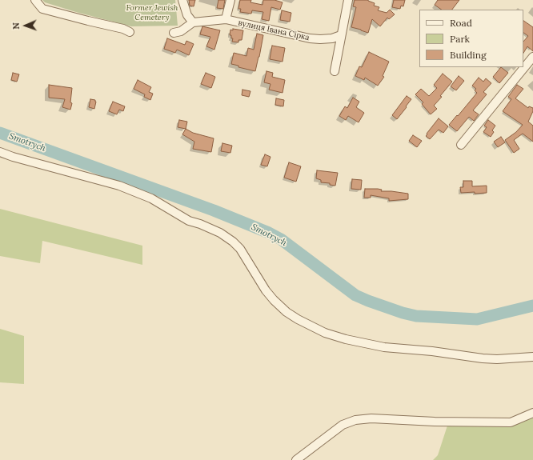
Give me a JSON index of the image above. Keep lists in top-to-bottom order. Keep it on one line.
{"streets":{"street":["вулиця Івана Сірка"]},"water":["Smotrych"],"parks":["Former Jewish Cemetery"],"legend":["Road","Park","Building"],"north":"left"}
